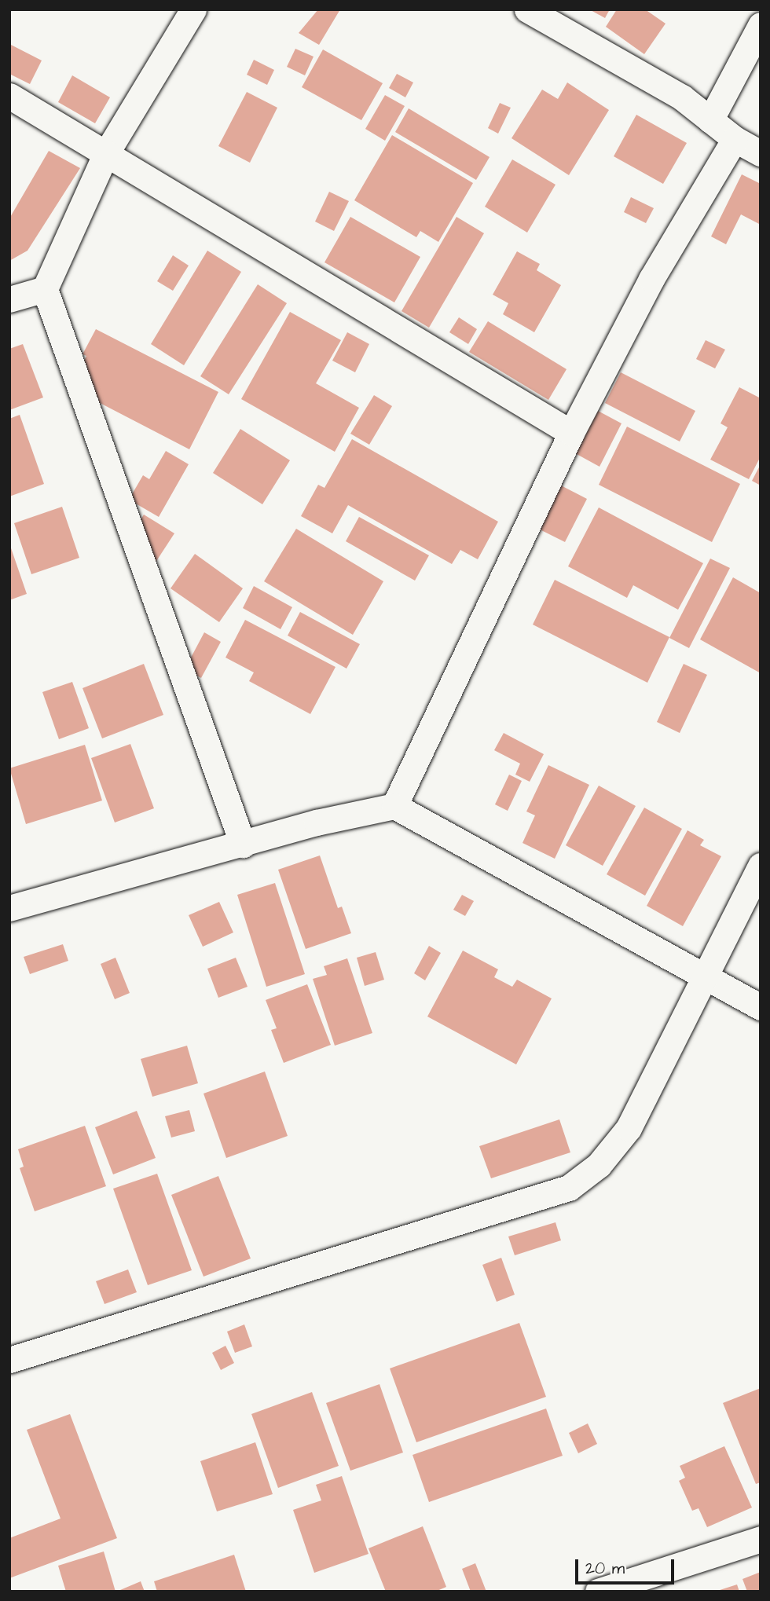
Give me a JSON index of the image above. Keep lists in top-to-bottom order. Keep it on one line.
{"scale_bar":"20 m"}
